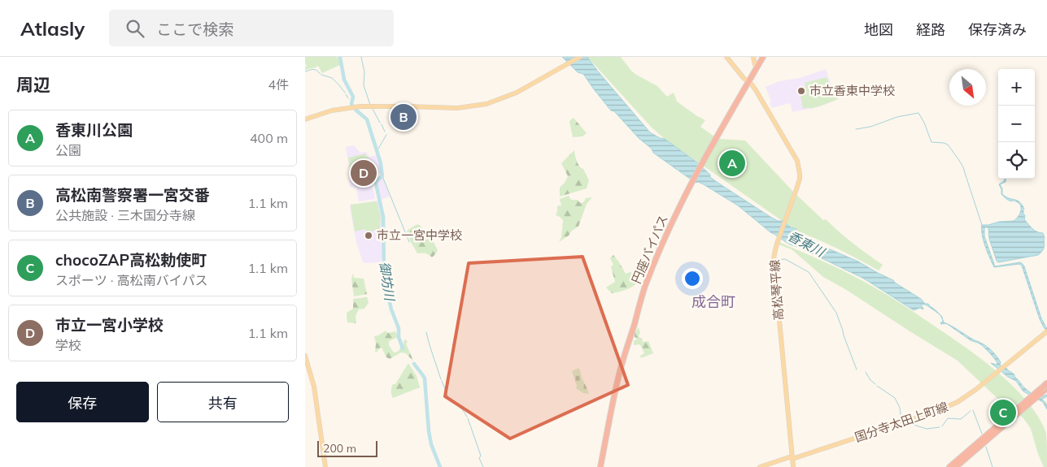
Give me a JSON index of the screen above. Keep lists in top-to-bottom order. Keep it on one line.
{"streets":{"highway":["円座バイパス"],"main road":["高松琴平線","国分寺太田上町線"]},"crossings":[["円座バイパス","高松琴平線"],["高松琴平線","国分寺太田上町線"]],"districts":["成合町"],"water":["香東川","御坊川"],"places":["市立香東中学校","市立一宮中学校"],"scale_bar":"200 m","north":"bottom right","page":{"header":"Atlasly","search":"ここで検索","nav":["地図","経路","保存済み"],"heading":["周辺","4件"],"map_buttons":["+","−"],"pins":["B","A","D","C"],"list":[{"mark":"A","name":"香東川公園","note":"公園","value":"400 m"},{"mark":"B","name":"高松南警察署一宮交番","note":"公共施設 · 三木国分寺線","value":"1.1 km"},{"mark":"C","name":"chocoZAP高松勅使町","note":"スポーツ · 高松南バイパス","value":"1.1 km"},{"mark":"D","name":"市立一宮小学校","note":"学校","value":"1.1 km"}],"buttons":["保存","共有"],"scale":"200 m"}}
